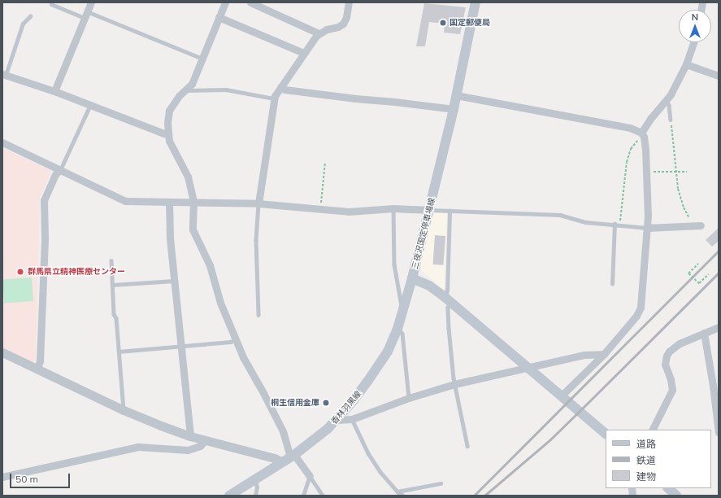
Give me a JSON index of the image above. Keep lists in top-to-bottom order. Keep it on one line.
{"streets":{"main road":["三夜沢国定停車場線","香林羽黒線"]},"crossings":[["三夜沢国定停車場線","香林羽黒線"]],"places":["国定郵便局","群馬県立精神医療センター","桐生信用金庫"],"legend":["道路","鉄道","建物"],"scale_bar":"50 m","north":"top"}
